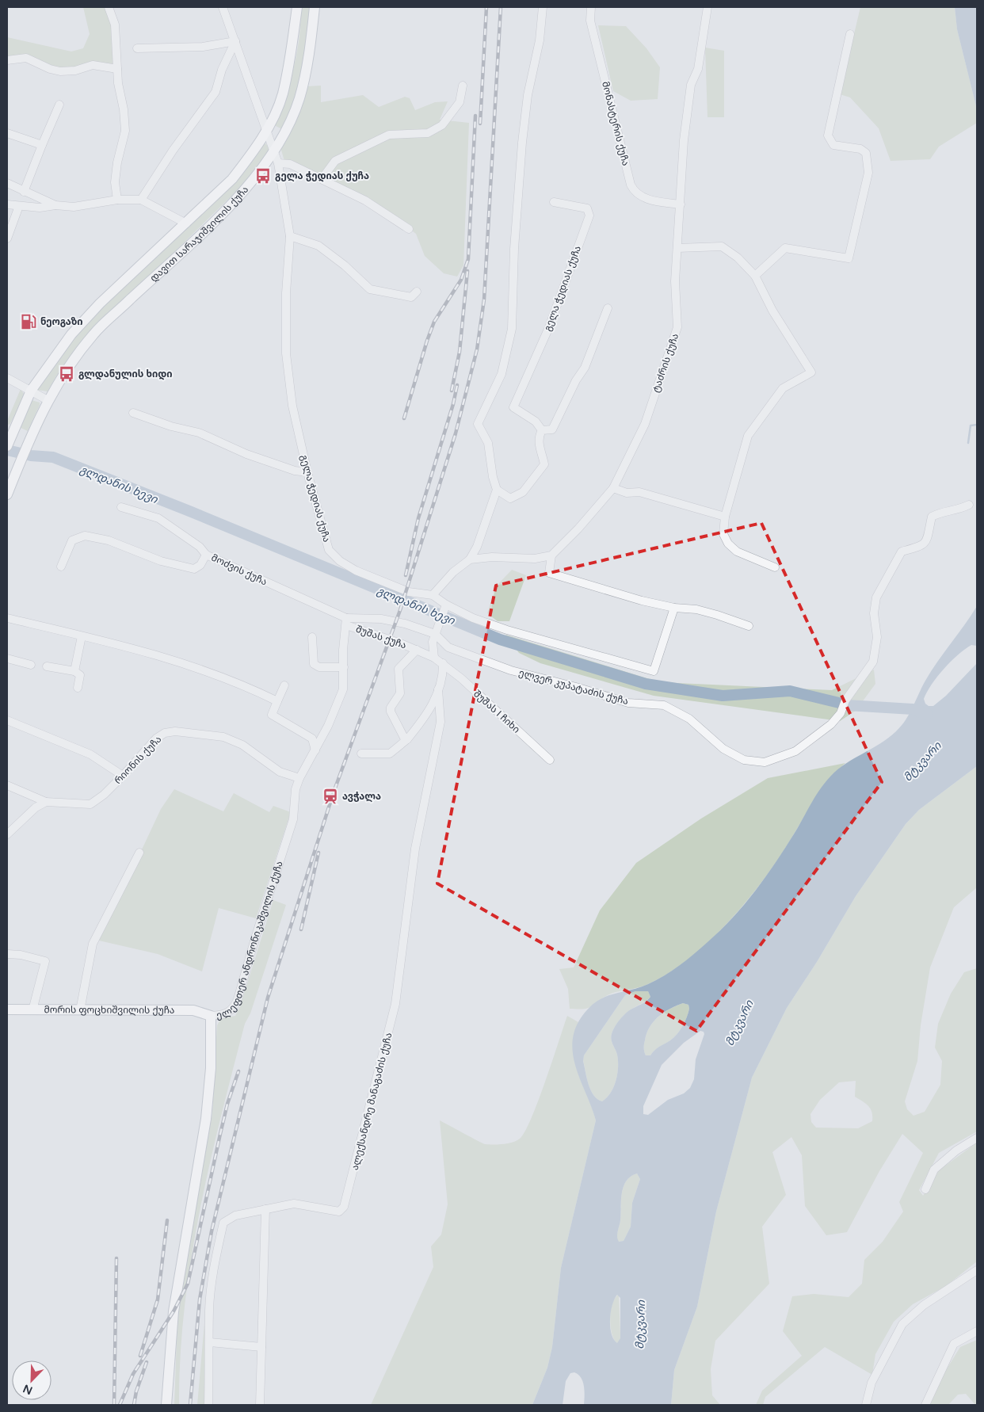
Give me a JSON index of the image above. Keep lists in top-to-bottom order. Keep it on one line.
{"streets":{"main road":["დავით სარაჯიშვილის ქუჩა","ელეფთერ ანდრონიკაშვილის ქუჩა","მორის ფოცხიშვილის ქუჩა"],"street":["მონასტერის ქუჩა","გელა ჭედიას ქუჩა","ტაძრის ქუჩა","მოძვის ქუჩა","შუშას ქუჩა","ელვერ კუპატაძის ქუჩა","შუშას I ჩიხი","რიონის ქუჩა","ალექსანდრე მანაგაძის ქუჩა"]},"crossings":[["მონასტერის ქუჩა","ტაძრის ქუჩა"],["დავით სარაჯიშვილის ქუჩა","გელა ჭედიას ქუჩა"],["მოძვის ქუჩა","შუშას ქუჩა"],["მოძვის ქუჩა","ელვერ კუპატაძის ქუჩა"],["მოძვის ქუჩა","ელეფთერ ანდრონიკაშვილის ქუჩა"],["შუშას ქუჩა","ელვერ კუპატაძის ქუჩა"],["შუშას ქუჩა","შუშას I ჩიხი"],["შუშას ქუჩა","ელეფთერ ანდრონიკაშვილის ქუჩა"],["ელვერ კუპატაძის ქუჩა","ელეფთერ ანდრონიკაშვილის ქუჩა"],["რიონის ქუჩა","ელეფთერ ანდრონიკაშვილის ქუჩა"],["ელეფთერ ანდრონიკაშვილის ქუჩა","მორის ფოცხიშვილის ქუჩა"]],"water":["გლდანის ხევი","მტკვარი"],"places":{"bus stop":["გელა ჭედიას ქუჩა","გლდანულის ხიდი"],"fuel station":["ნეოგაზი"],"station":["ავჭალა"]},"north":"bottom left"}
